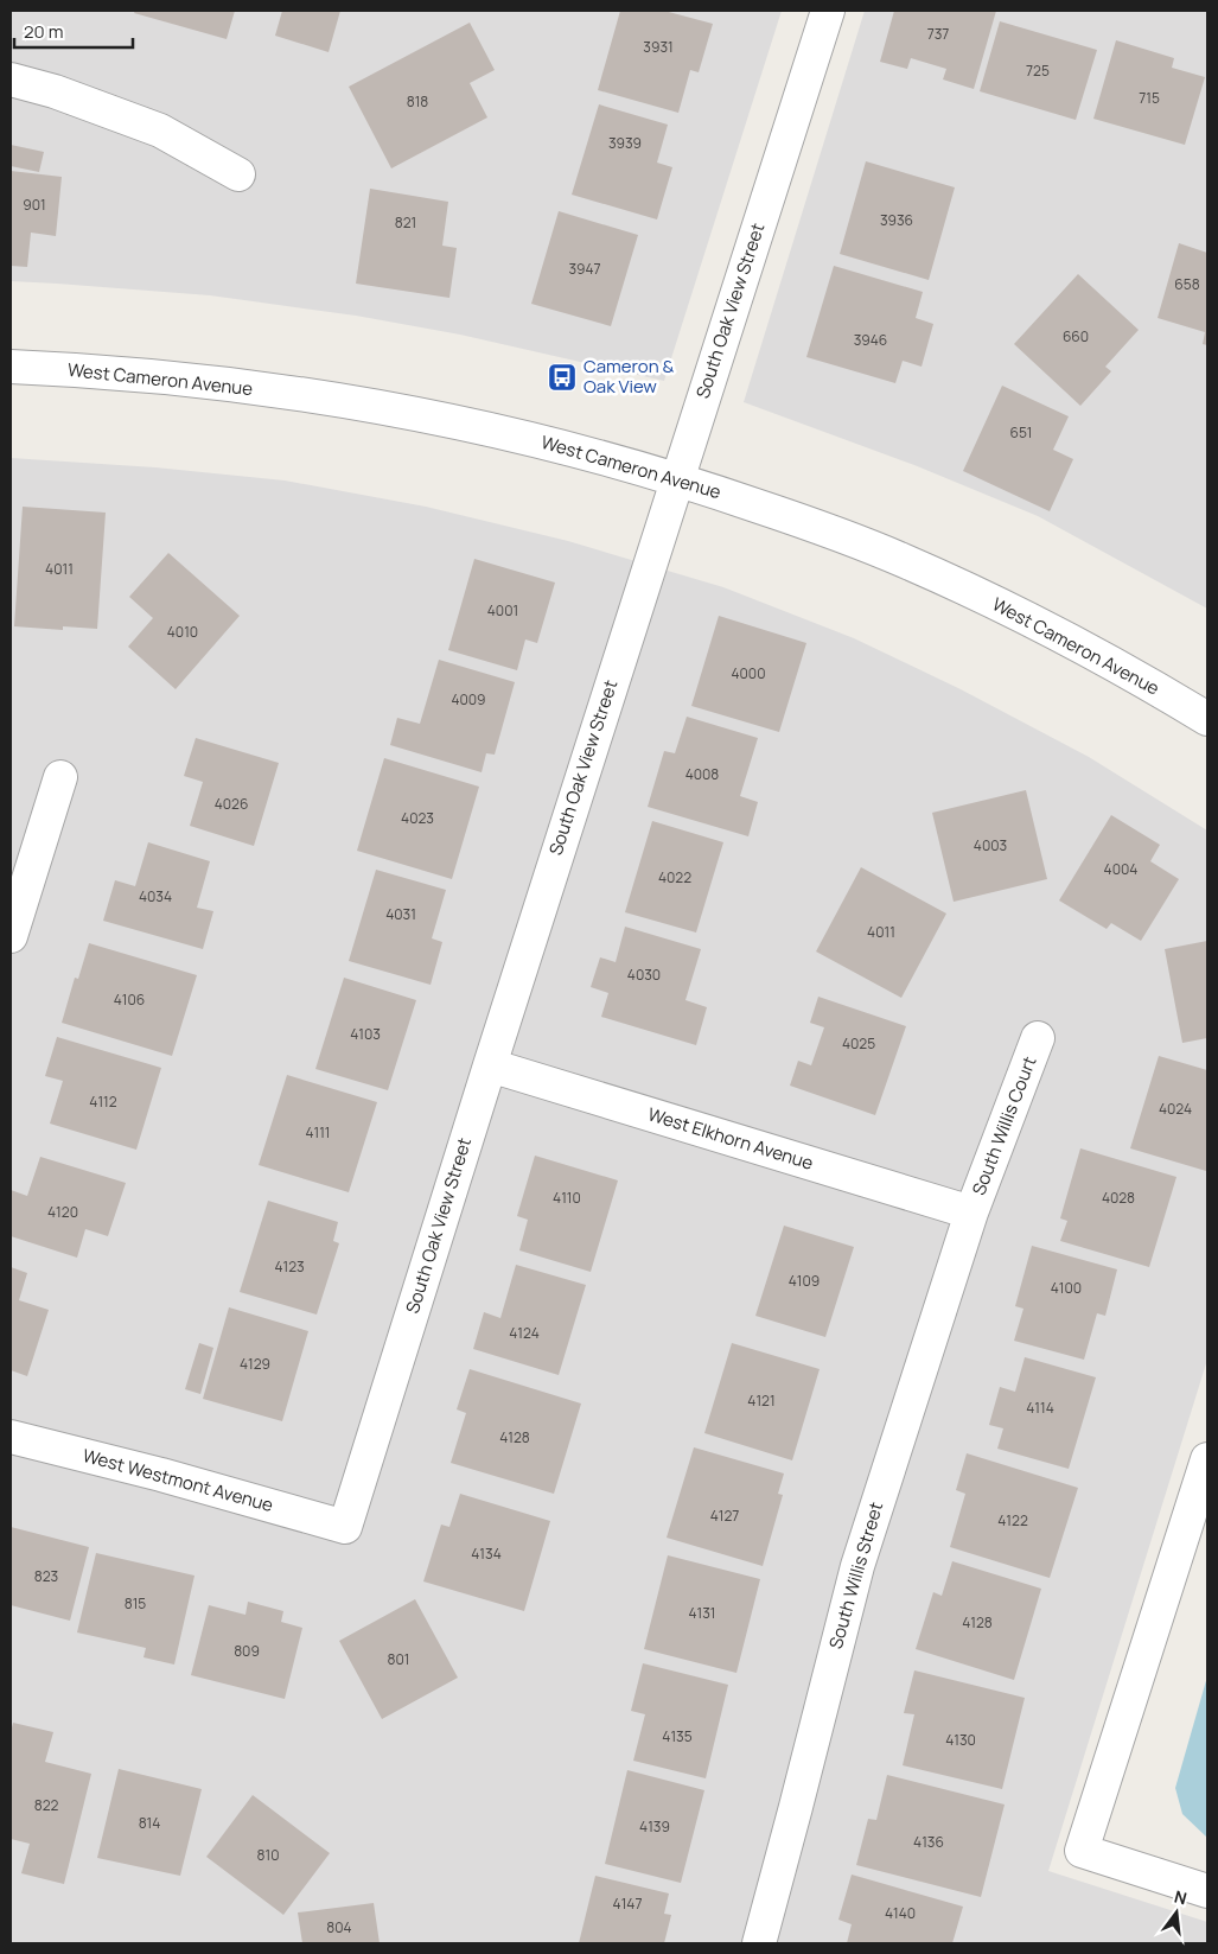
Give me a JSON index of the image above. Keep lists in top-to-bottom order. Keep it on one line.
{"streets":{"street":["South Oak View Street","West Cameron Avenue","South Willis Court","West Elkhorn Avenue","West Westmont Avenue","South Willis Street"]},"crossings":[["South Oak View Street","West Cameron Avenue"],["South Oak View Street","West Elkhorn Avenue"],["South Oak View Street","West Westmont Avenue"],["South Willis Court","West Elkhorn Avenue"],["South Willis Court","South Willis Street"],["West Elkhorn Avenue","South Willis Street"]],"places":{"bus stop":["Cameron & Oak View"]},"house_numbers":["737","3931","725","715","818","3939","901","3936","821","3947","658","660","3946","651","4011","4001","4010","4000","4009","4008","4026","4023","4003","4004","4022","4034","4031","4011","4030","4106","4103","4025","4112","4024","4111","4110","4028","4120","4123","4109","4100","4124","4129","4121","4114","4128","4127","4122","4134","823","815","4131","4128","809","801","4135","4130","822","814","4139","4136","810","4147","4140","804"],"scale_bar":"20 m","north":"top"}
